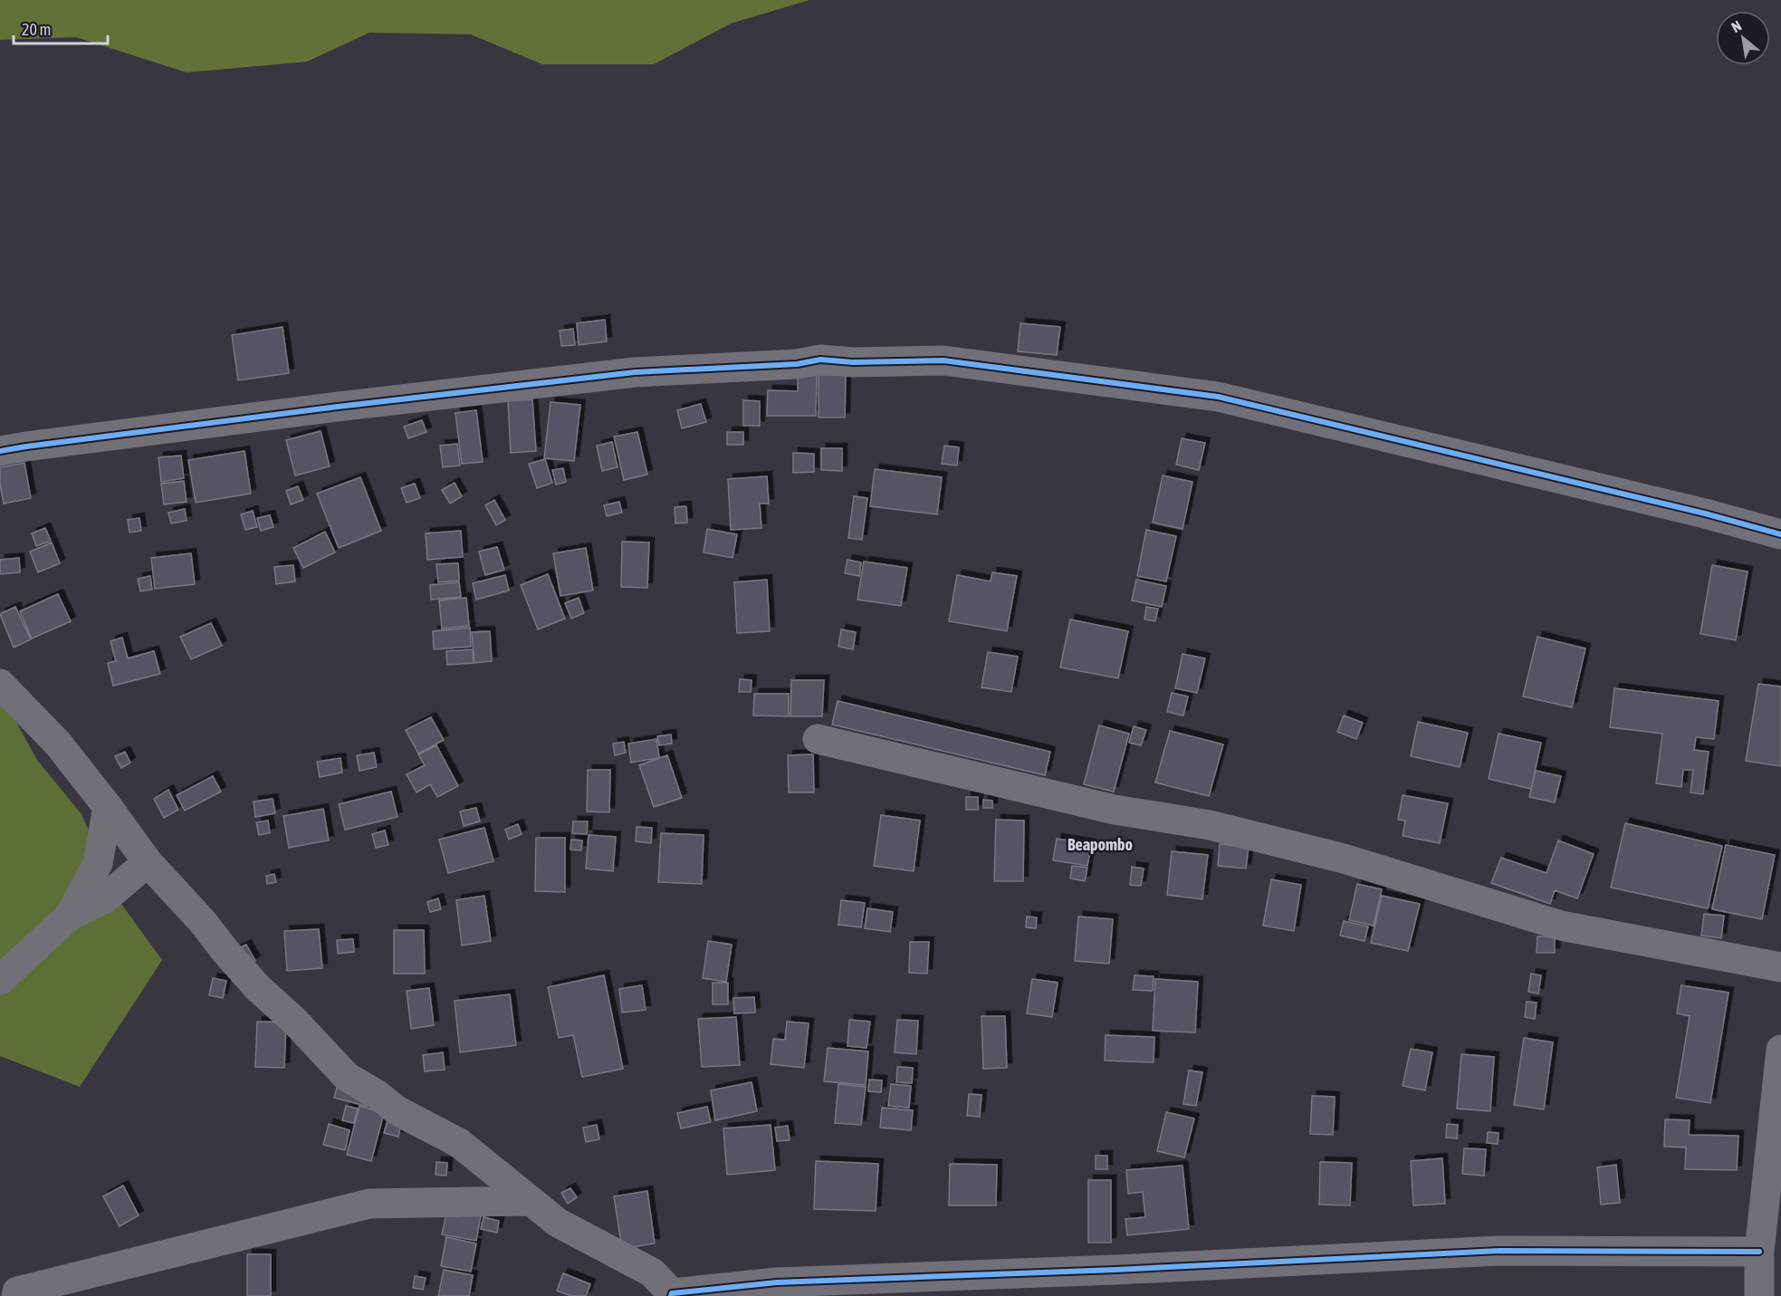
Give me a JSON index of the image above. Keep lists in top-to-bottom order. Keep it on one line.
{"districts":["Beapombo"],"scale_bar":"20 m","north":"top left"}
